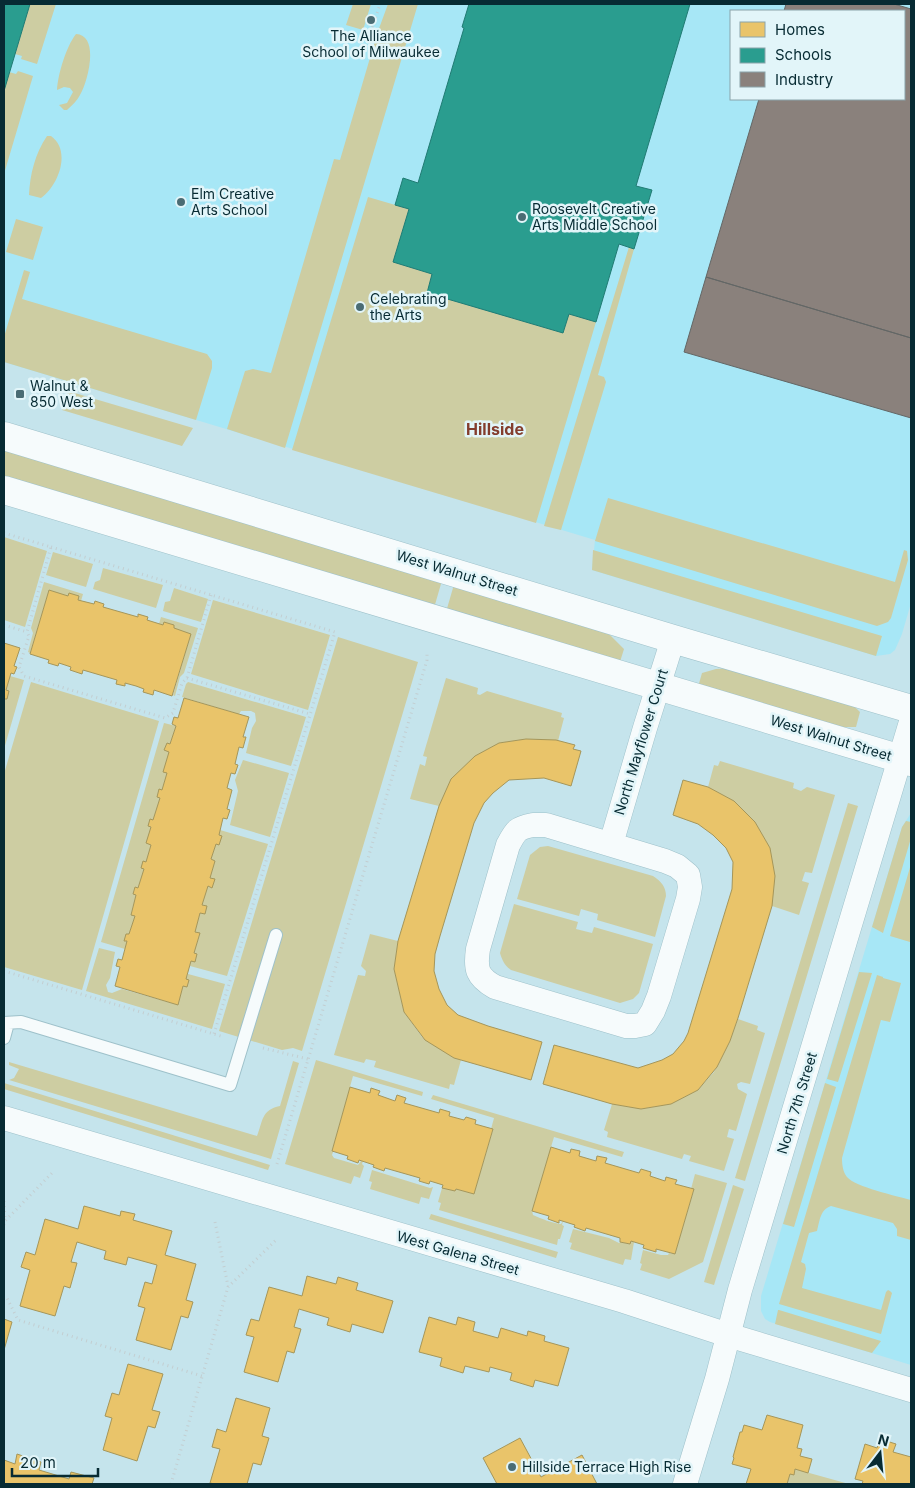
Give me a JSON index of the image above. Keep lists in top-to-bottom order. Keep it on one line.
{"streets":{"main road":["West Walnut Street"],"street":["North Mayflower Court","North 7th Street","West Galena Street"]},"crossings":[["West Walnut Street","North Mayflower Court"],["West Walnut Street","North 7th Street"],["North 7th Street","West Galena Street"]],"districts":["Hillside"],"places":{"other":["The Alliance School of Milwaukee","Elm Creative Arts School","Roosevelt Creative Arts Middle School","Celebrating the Arts","Hillside Terrace High Rise"],"transit":["Walnut & 850 West"]},"legend":["Homes","Schools","Industry"],"scale_bar":"20 m","north":"top"}
